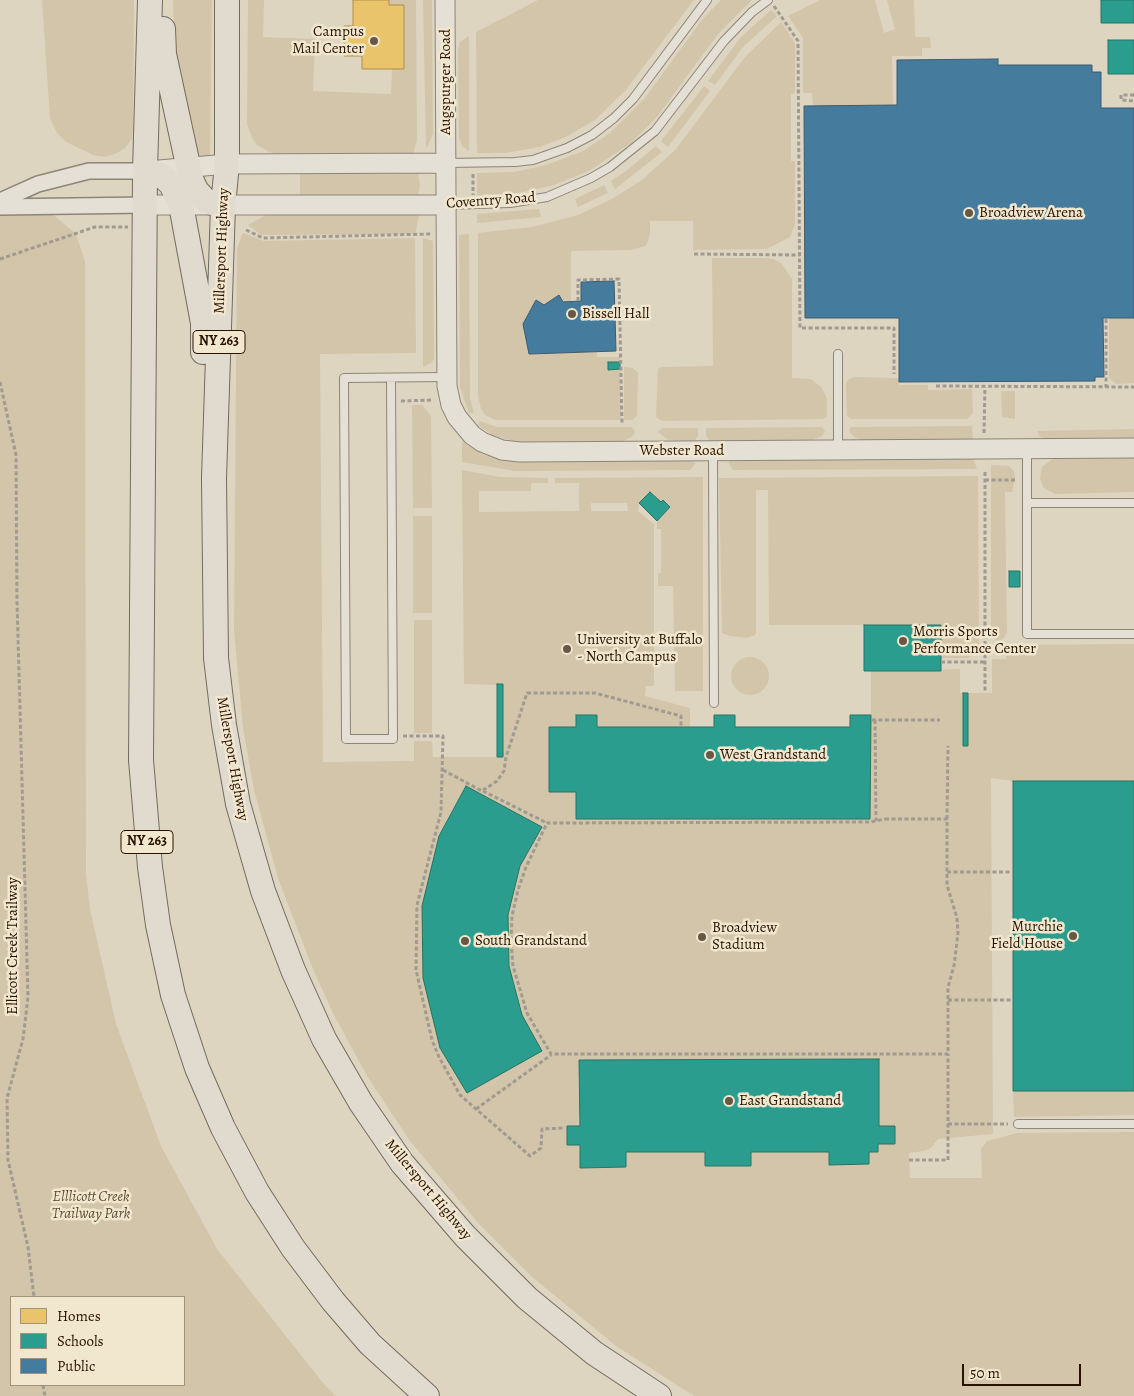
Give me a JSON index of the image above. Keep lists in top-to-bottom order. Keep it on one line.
{"streets":{"main road":["Millersport Highway","NY 263"],"street":["Augspurger Road","Coventry Road","Webster Road"],"path":["Ellicott Creek Trailway"]},"crossings":[["Augspurger Road","Coventry Road"],["Augspurger Road","Webster Road"],["Coventry Road","Millersport Highway"],["Coventry Road","NY 263"],["Coventry Road","Webster Road"]],"parks":["Elllicott Creek Trailway Park"],"places":["Campus Mail Center","Broadview Arena","Bissell Hall","Morris Sports Performance Center","University at Buffalo - North Campus","West Grandstand","Murchie Field House","Broadview Stadium","South Grandstand","East Grandstand"],"legend":["Homes","Schools","Public"],"scale_bar":"50 m"}
